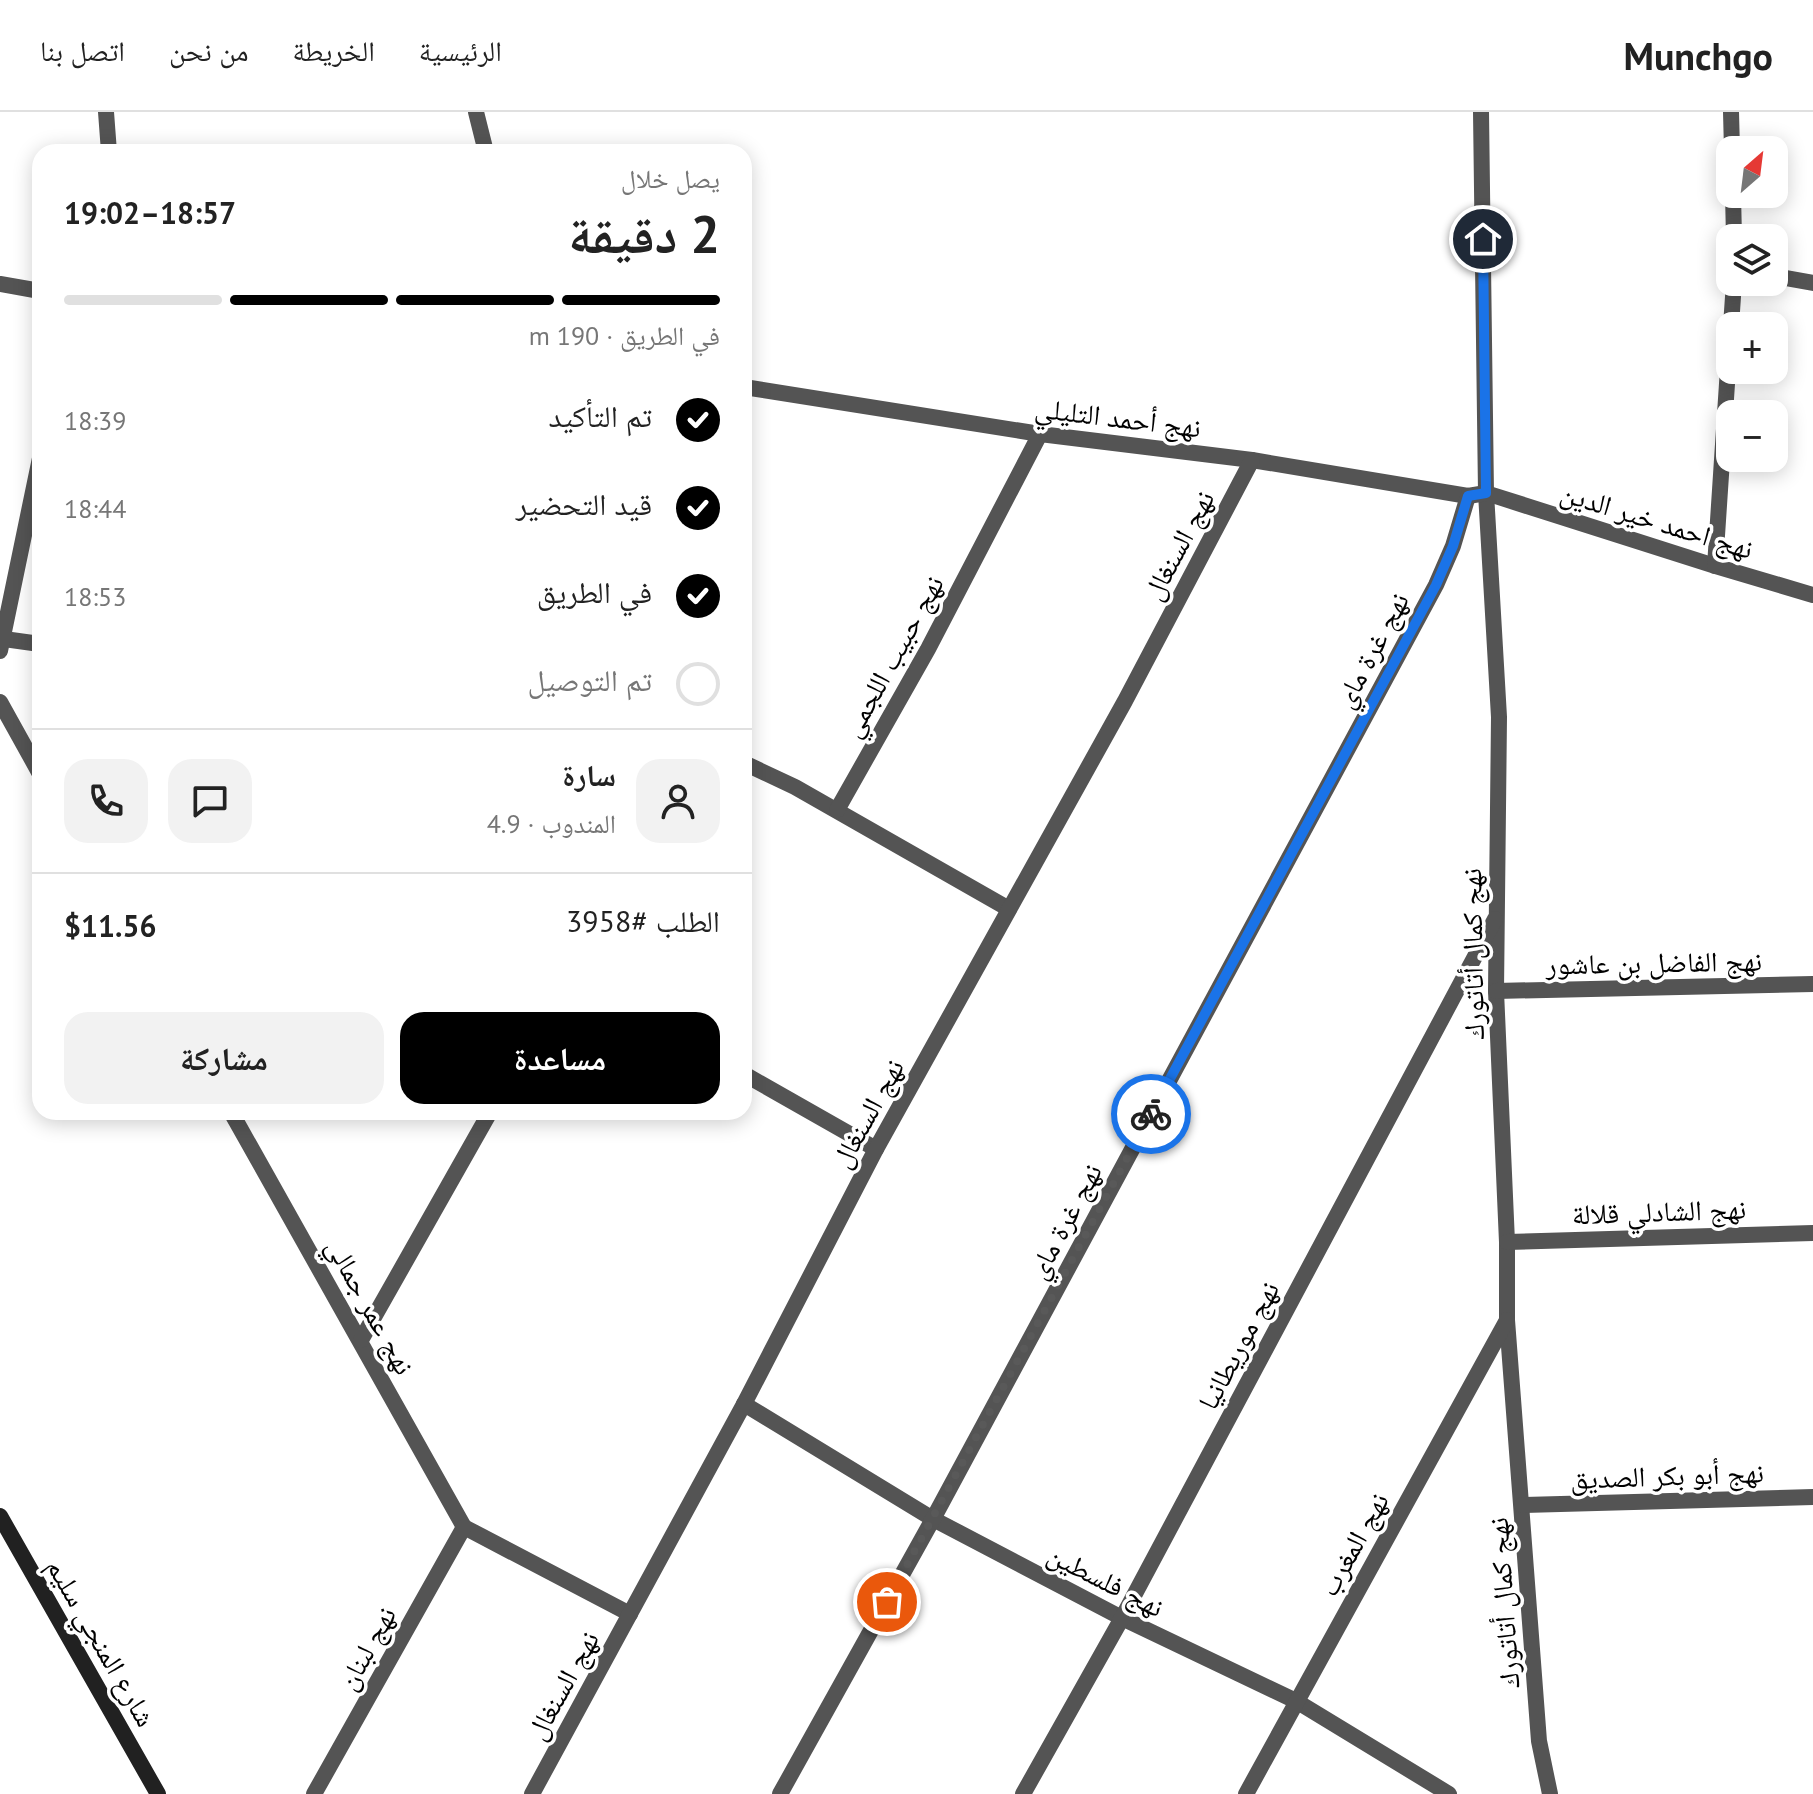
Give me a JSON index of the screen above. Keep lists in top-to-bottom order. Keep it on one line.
{"streets":{"main road":["شارع المنجي سليم"],"street":["نهج أحمد التليلي","نهج احمد خير الدين","نهج السنغال","نهج غرة ماي","نهج حبيب اللجمي","نهج كمال أتاتورك","نهج الفاضل بن عاشور","نهج الشادلي قلالة","نهج عمر جمالي","نهج موريطانيا","نهج أبو بكر الصديق","نهج المغرب","نهج فلسطين","نهج لبنان"]},"crossings":[["نهج أحمد التليلي","نهج احمد خير الدين"],["نهج أحمد التليلي","نهج السنغال"],["نهج أحمد التليلي","نهج غرة ماي"],["نهج أحمد التليلي","نهج حبيب اللجمي"],["نهج أحمد التليلي","نهج كمال أتاتورك"],["نهج احمد خير الدين","نهج كمال أتاتورك"],["نهج السنغال","نهج فلسطين"],["نهج غرة ماي","نهج فلسطين"],["نهج كمال أتاتورك","نهج الفاضل بن عاشور"],["نهج كمال أتاتورك","نهج الشادلي قلالة"],["نهج كمال أتاتورك","نهج موريطانيا"],["نهج كمال أتاتورك","نهج أبو بكر الصديق"],["نهج كمال أتاتورك","نهج المغرب"],["نهج عمر جمالي","نهج لبنان"],["نهج موريطانيا","نهج فلسطين"],["نهج المغرب","نهج فلسطين"]],"north":"top right","page":{"header":"Munchgo","nav":["الرئيسية","الخريطة","من نحن","اتصل بنا"],"map_buttons":["+","−"],"heading":["2 دقيقة","يصل خلال","18:57–19:02"],"panel":["سارة","المندوب · 4.9","الطلب #3958","$11.56"],"bar":"في الطريق · 190 m","list":[["تم التأكيد","18:39"],["قيد التحضير","18:44"],["في الطريق","18:53"],"تم التوصيل"],"buttons":["مساعدة","مشاركة"]}}
